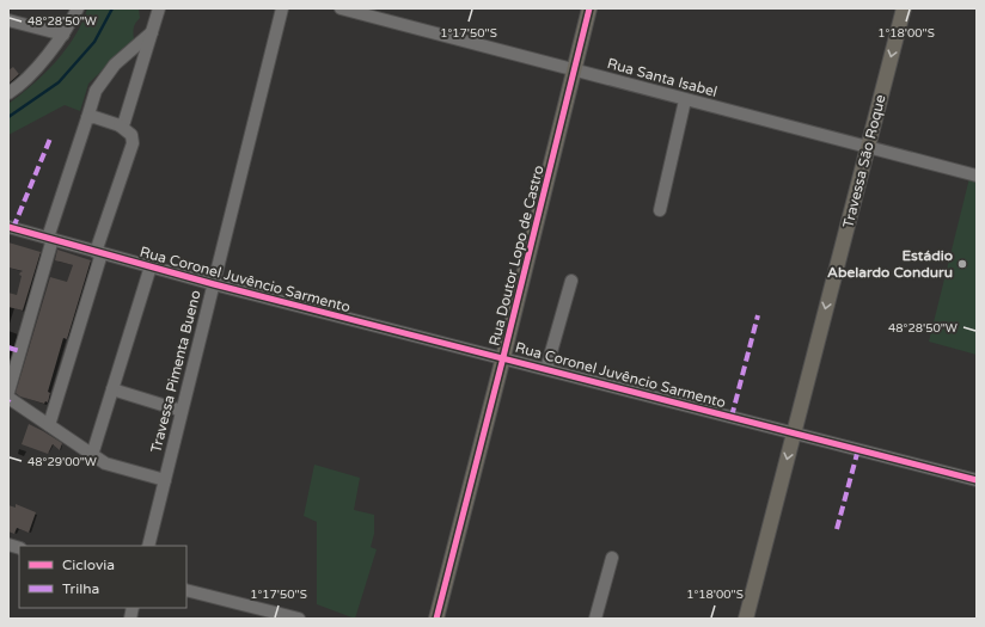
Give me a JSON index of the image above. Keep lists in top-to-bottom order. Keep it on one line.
{"streets":{"main road":["Travessa São Roque","Rua Doutor Lopo de Castro"],"street":["Rua Santa Isabel","Rua Coronel Juvêncio Sarmento","Travessa Pimenta Bueno"]},"crossings":[["Rua Santa Isabel","Travessa São Roque"],["Rua Santa Isabel","Rua Doutor Lopo de Castro"],["Travessa São Roque","Rua Coronel Juvêncio Sarmento"],["Rua Doutor Lopo de Castro","Rua Coronel Juvêncio Sarmento"],["Rua Coronel Juvêncio Sarmento","Travessa Pimenta Bueno"]],"one_way":["Travessa São Roque"],"places":["Estádio Abelardo Conduru"],"legend":["Ciclovia","Trilha"],"coordinates":["48°28'50\"W","1°17'50\"S","1°18'00\"S","48°29'00\"W"]}
